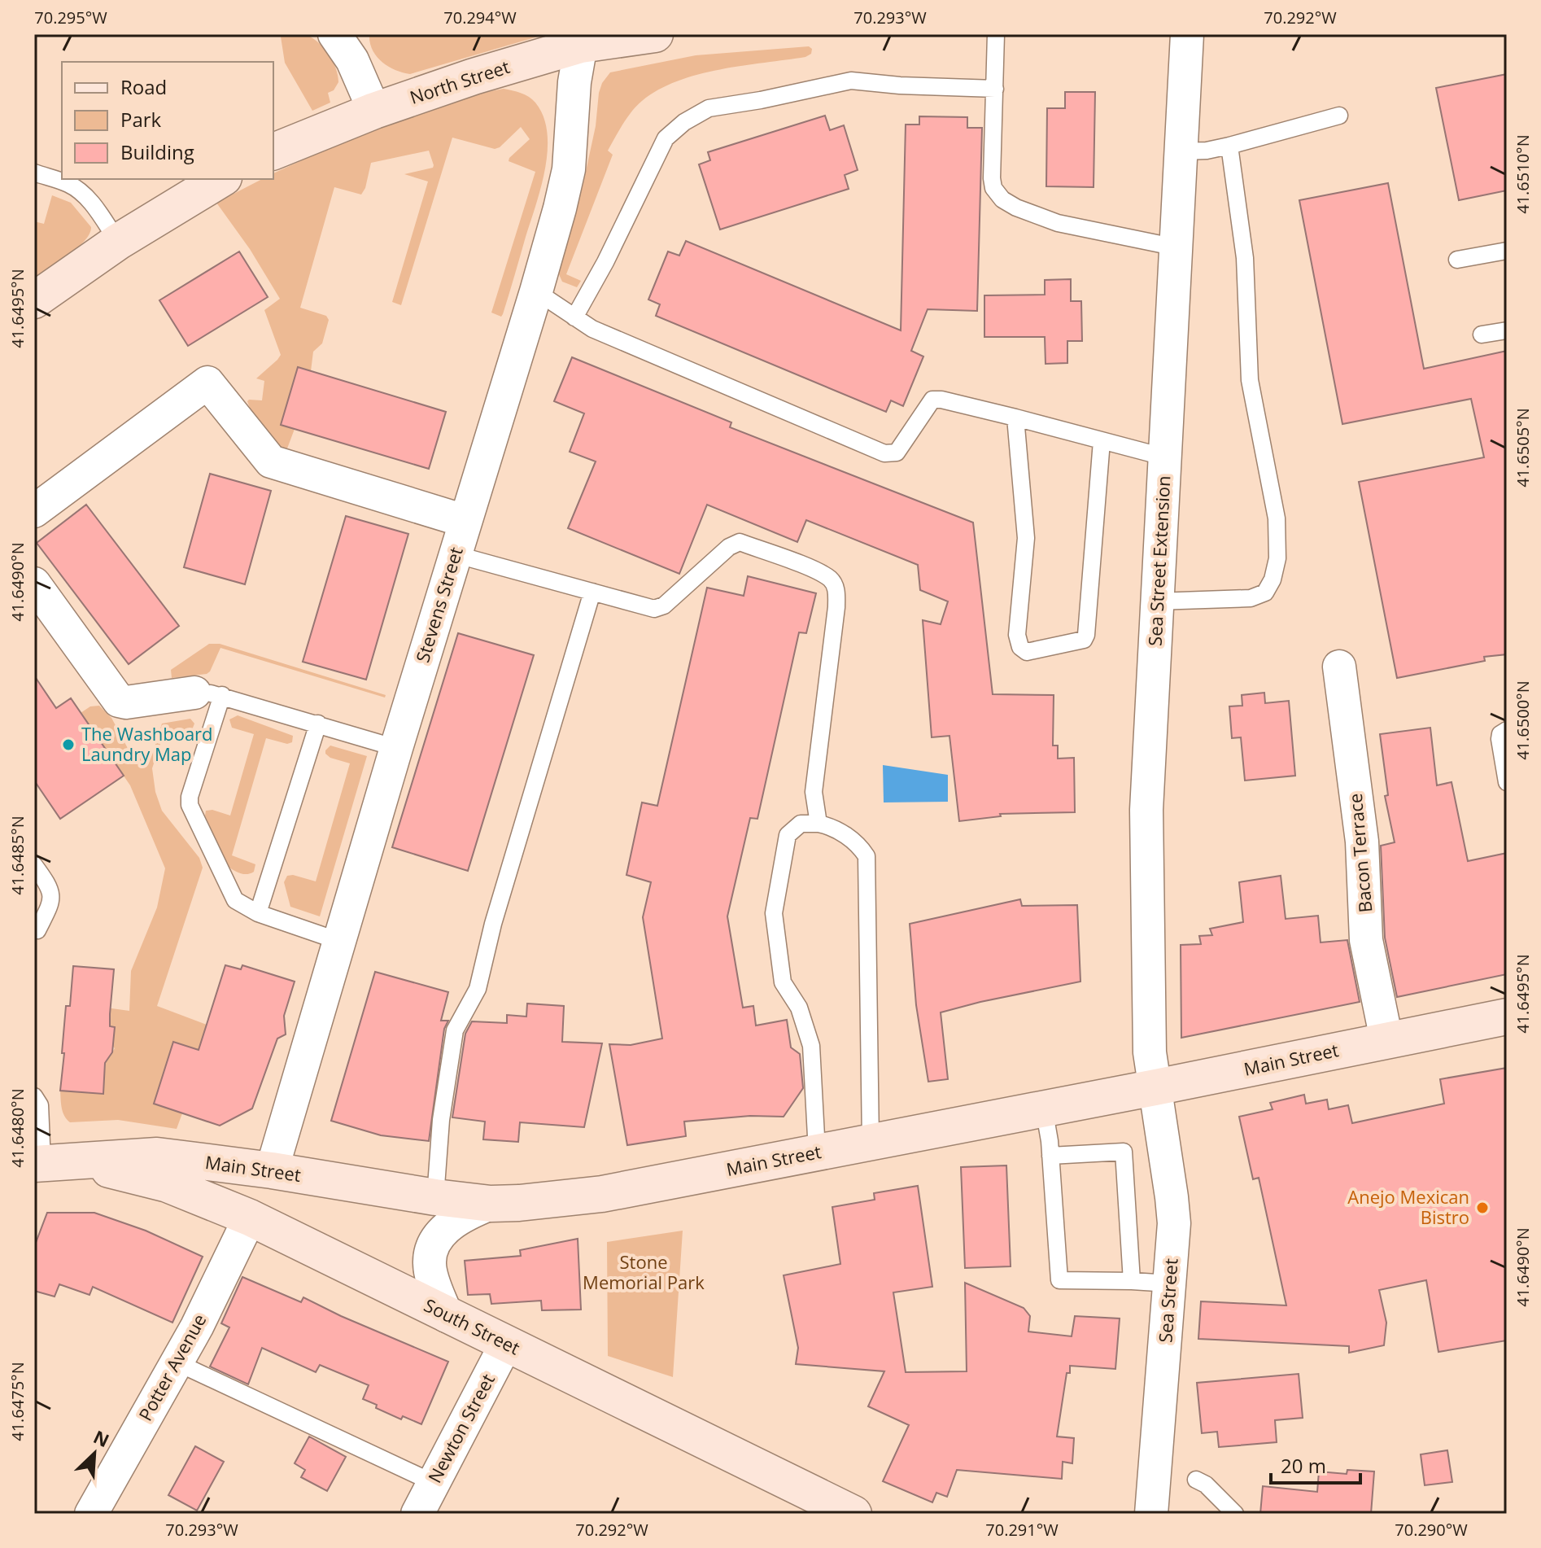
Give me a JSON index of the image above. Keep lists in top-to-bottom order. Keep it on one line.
{"streets":{"main road":["North Street","Main Street","South Street"],"street":["Sea Street Extension","Stevens Street","Bacon Terrace","Sea Street","Potter Avenue","Newton Street"]},"crossings":[["North Street","Stevens Street"],["Sea Street Extension","Main Street"],["Sea Street Extension","Sea Street"],["Stevens Street","Main Street"],["Bacon Terrace","Main Street"],["Main Street","Sea Street"],["Main Street","South Street"],["South Street","Potter Avenue"],["South Street","Newton Street"]],"parks":["Stone Memorial Park"],"places":["The Washboard Laundry Map","Anejo Mexican Bistro"],"legend":["Road","Park","Building"],"scale_bar":"20 m","north":"top right","coordinates":["70.295°W","70.294°W","70.293°W","70.292°W","41.6510°N","41.6495°N","41.6505°N","41.6490°N","41.6500°N","41.6485°N","41.6480°N","41.6475°N","70.291°W","70.290°W"]}
